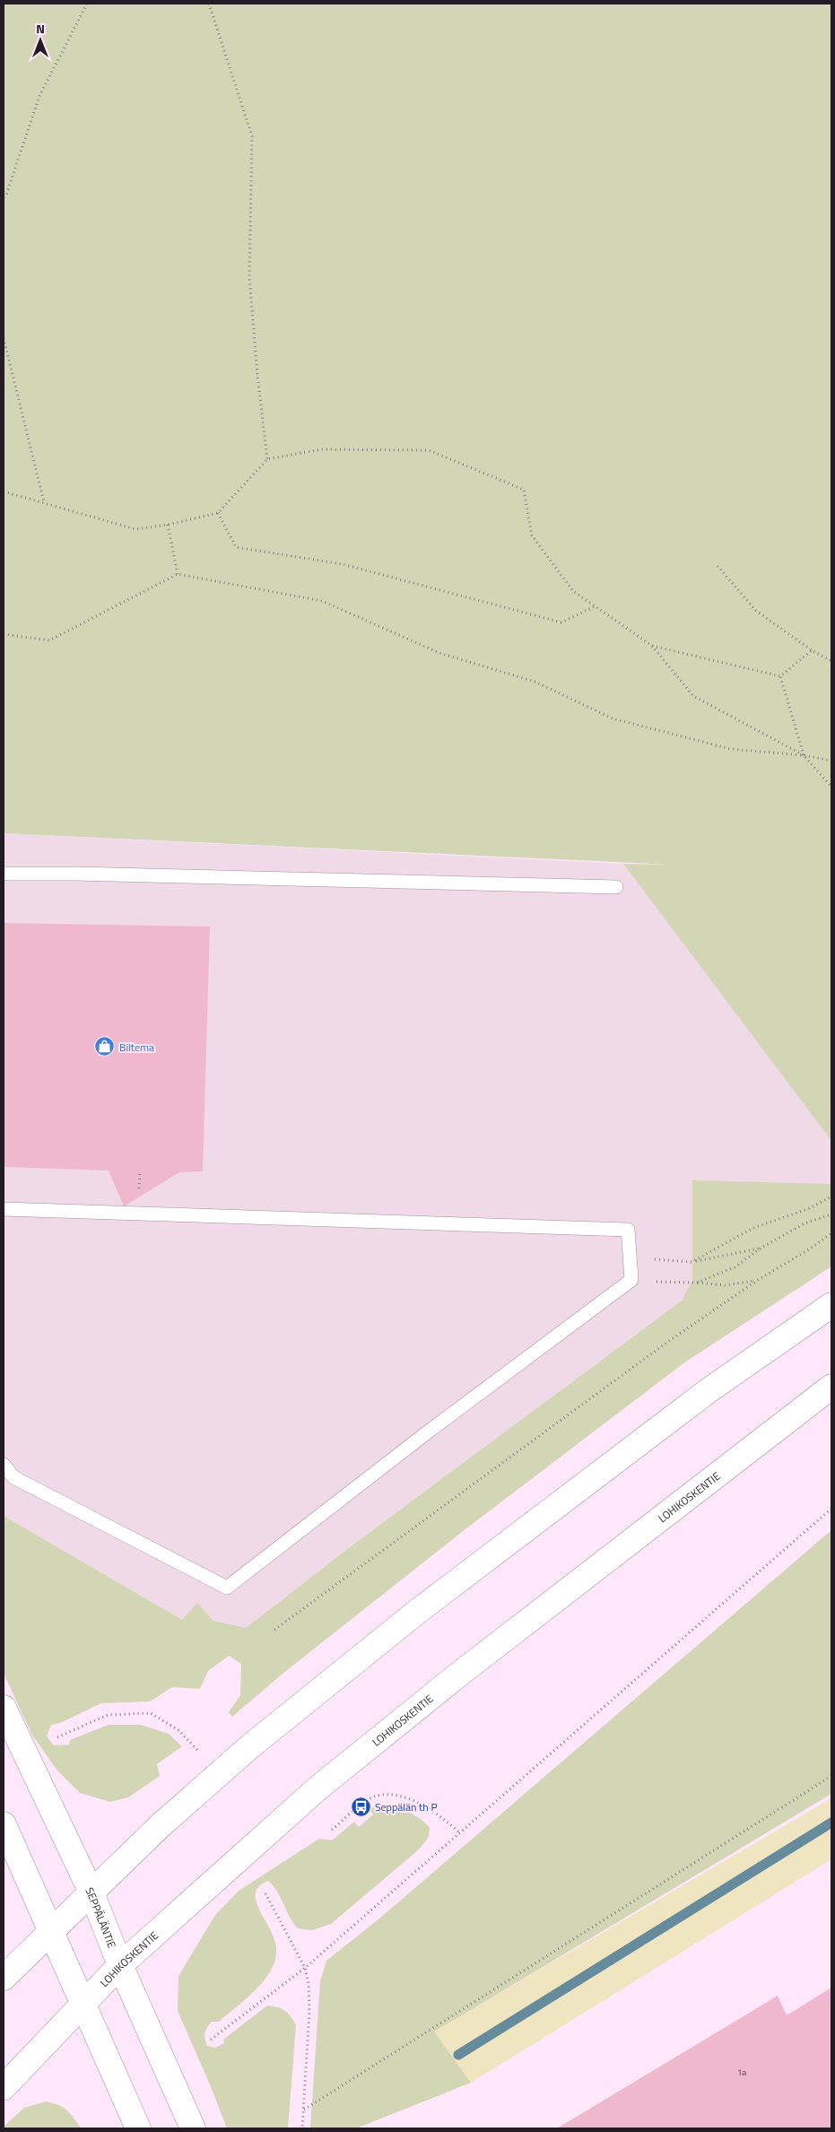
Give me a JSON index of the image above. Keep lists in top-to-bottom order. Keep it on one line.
{"streets":{"main road":["LOHIKOSKENTIE","SEPPÄLÄNTIE"]},"crossings":[["LOHIKOSKENTIE","SEPPÄLÄNTIE"]],"places":{"shop":["Biltema"],"bus stop":["Seppälän th P"]},"house_numbers":["1a"],"north":"top"}
